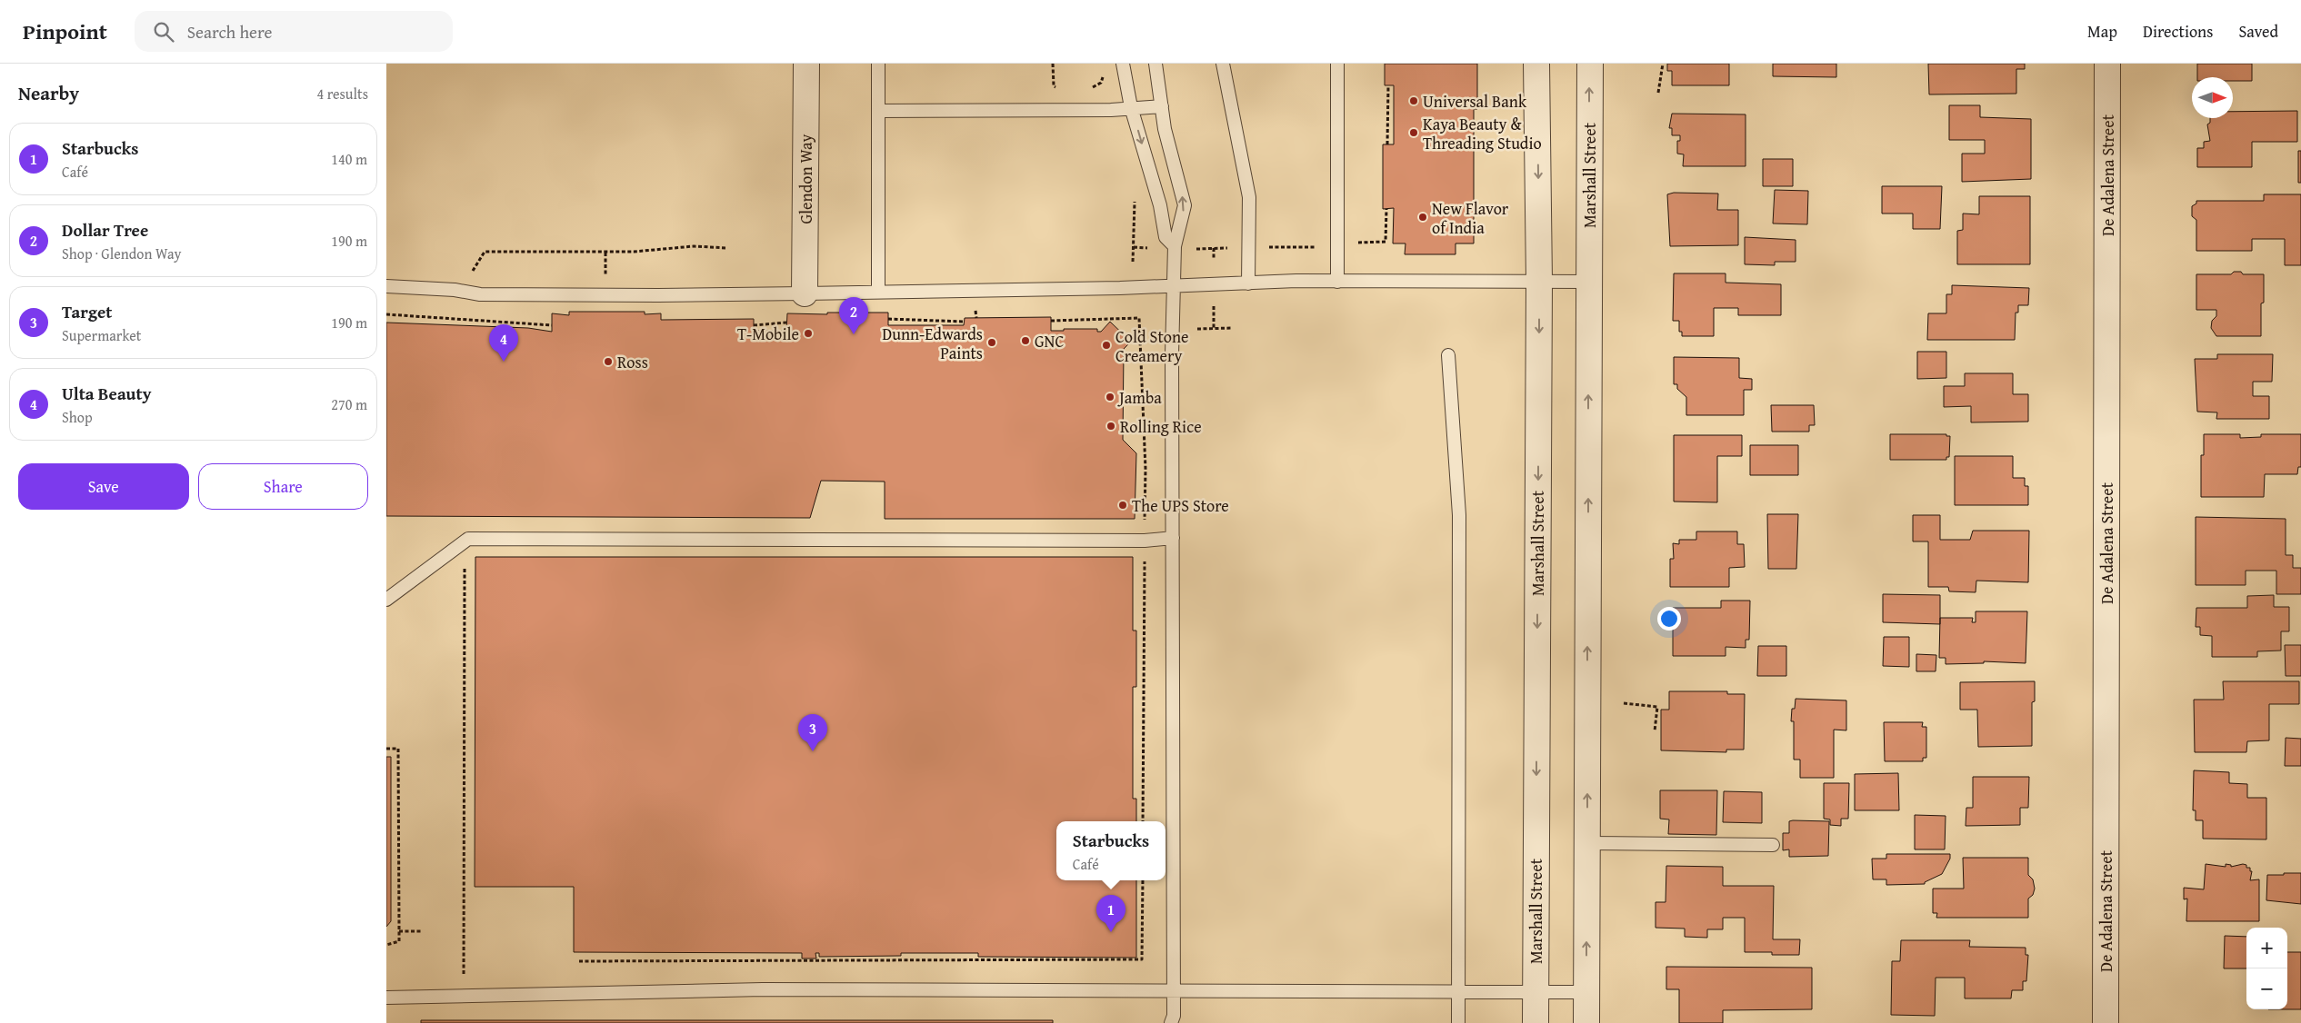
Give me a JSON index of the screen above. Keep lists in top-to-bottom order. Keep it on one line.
{"streets":{"street":["Marshall Street","De Adalena Street","Glendon Way"]},"places":["Universal Bank","Kaya Beauty & Threading Studio","New Flavor of India","T-Mobile","GNC","Dunn-Edwards Paints","Cold Stone Creamery","Ross","Jamba","Rolling Rice","The UPS Store"],"north":"right","page":{"header":"Pinpoint","search":"Search here","nav":["Map","Directions","Saved"],"heading":["Nearby","4 results"],"list":[{"mark":"1","name":"Starbucks","note":"Café","value":"140 m"},{"mark":"2","name":"Dollar Tree","note":"Shop · Glendon Way","value":"190 m"},{"mark":"3","name":"Target","note":"Supermarket","value":"190 m"},{"mark":"4","name":"Ulta Beauty","note":"Shop","value":"270 m"}],"pins":["2","4","3","1"],"buttons":["Save","Share"],"popup":["Starbucks","Café"],"map_buttons":["+","−"]}}
